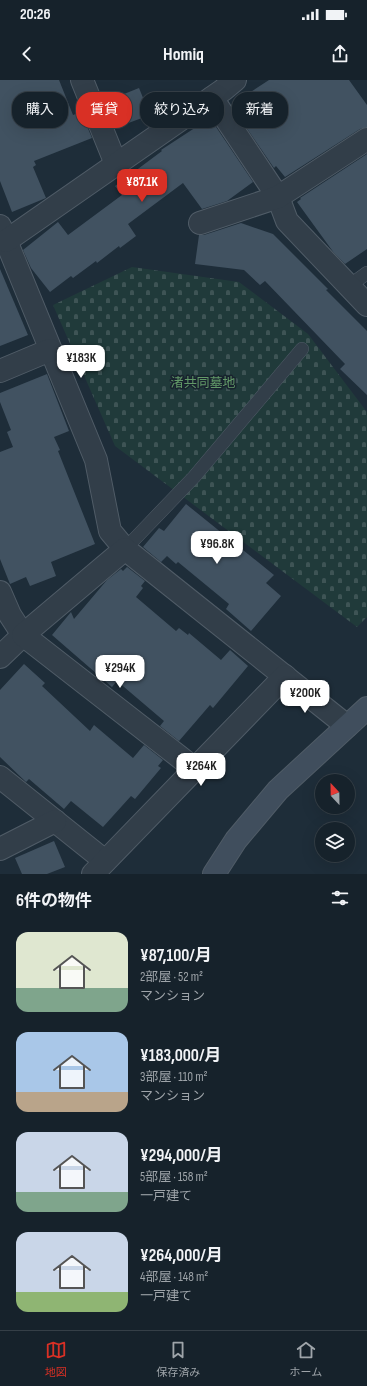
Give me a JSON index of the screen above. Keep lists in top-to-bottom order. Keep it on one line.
{"parks":["渚共同墓地"],"north":"top","page":{"status":"20:26","header":"Homiq","chip":["購入","賃貸","絞り込み","新着"],"price":["¥87.1K","¥183K","¥96.8K","¥294K","¥200K","¥264K"],"heading":"6件の物件","list":[{"name":"¥87,100/月","note":"2部屋 · 52 m² · マンション"},{"name":"¥183,000/月","note":"3部屋 · 110 m² · マンション"},{"name":"¥294,000/月","note":"5部屋 · 158 m² · 一戸建て"},{"name":"¥264,000/月","note":"4部屋 · 148 m² · 一戸建て"}],"tabs":["地図","保存済み","ホーム"]}}
